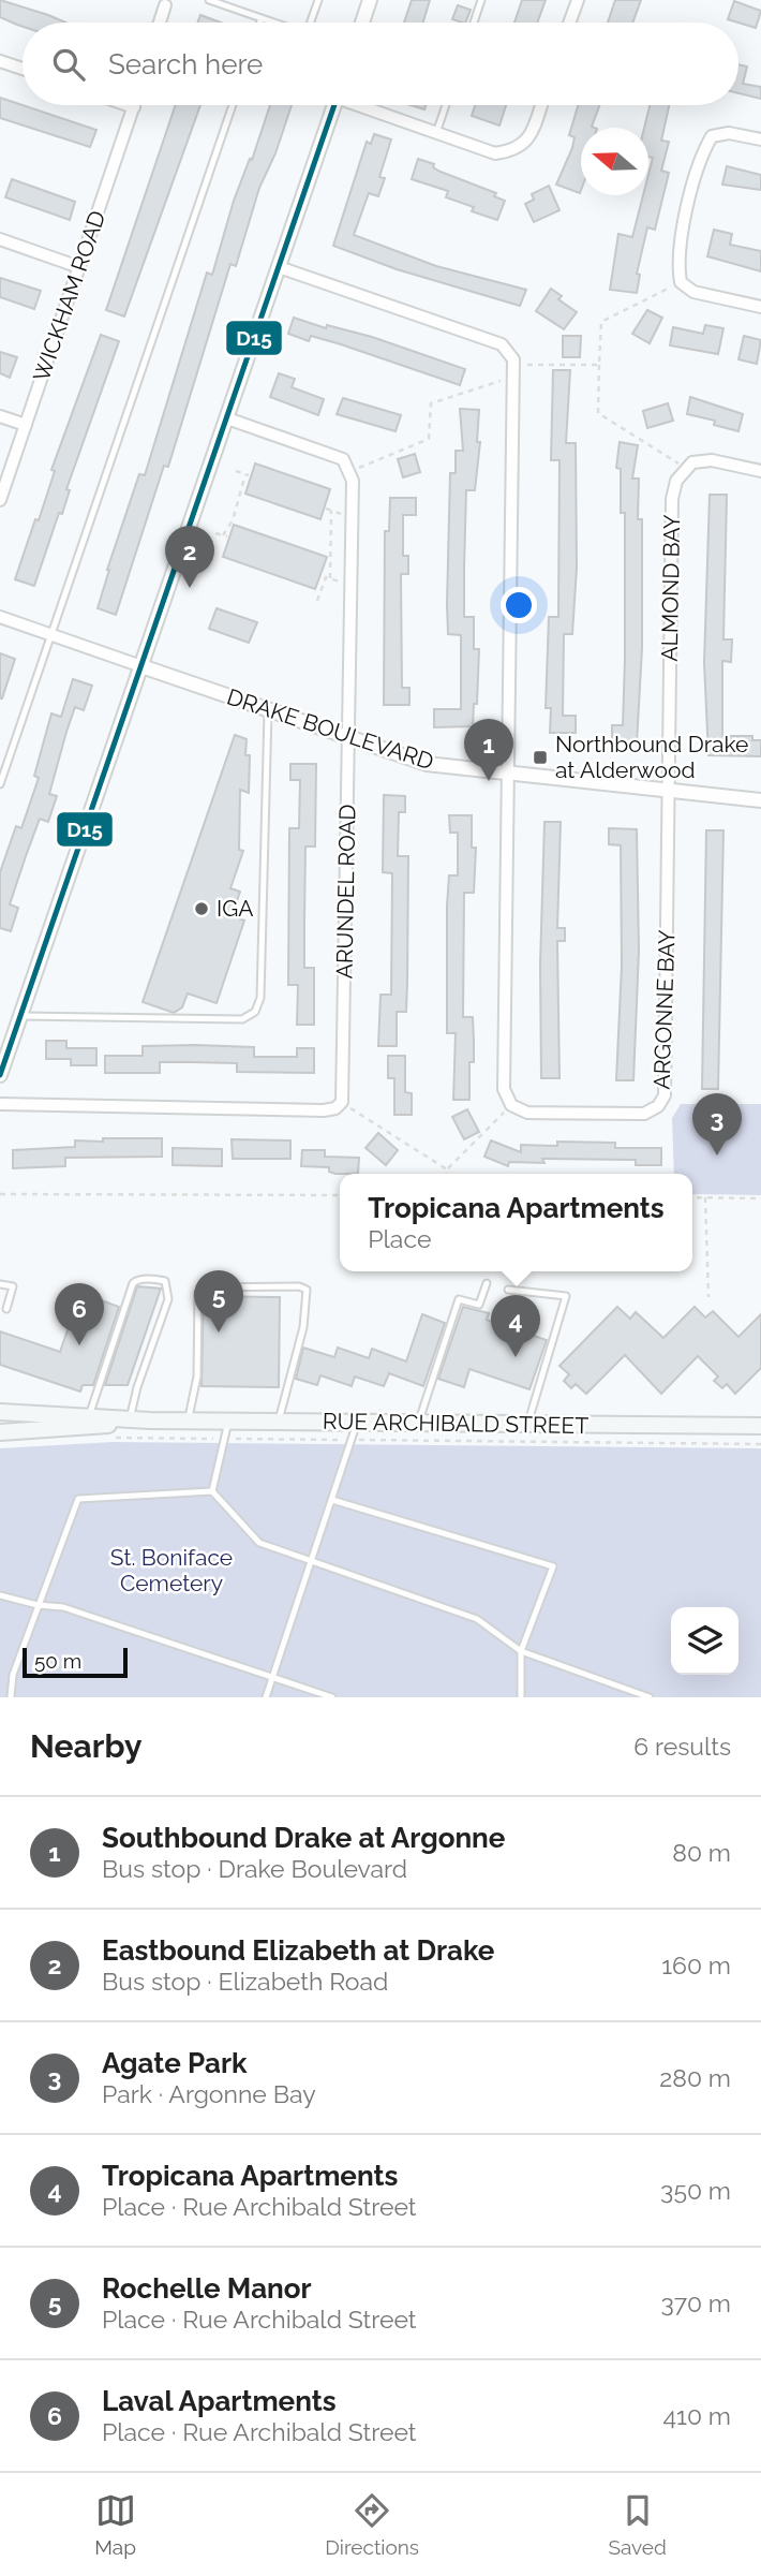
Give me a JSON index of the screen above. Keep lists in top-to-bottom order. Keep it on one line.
{"streets":{"main road":["RUE ARCHIBALD STREET"],"street":["WICKHAM ROAD","ALMOND BAY","DRAKE BOULEVARD","ARUNDEL ROAD","ARGONNE BAY"]},"crossings":[["ALMOND BAY","DRAKE BOULEVARD"],["ALMOND BAY","ARGONNE BAY"],["DRAKE BOULEVARD","ARUNDEL ROAD"],["DRAKE BOULEVARD","ARGONNE BAY"]],"parks":["St. Boniface Cemetery"],"places":{"transit":["Northbound Drake at Alderwood"],"other":["IGA"]},"lines":["transit line D15"],"scale_bar":"50 m","north":"left","page":{"search":"Search here","pins":["2","1","3","5","6","4"],"popup":["Tropicana Apartments","Place"],"scale":"50 m","heading":["Nearby","6 results"],"list":[{"mark":"1","name":"Southbound Drake at Argonne","note":"Bus stop · Drake Boulevard","value":"80 m"},{"mark":"2","name":"Eastbound Elizabeth at Drake","note":"Bus stop · Elizabeth Road","value":"160 m"},{"mark":"3","name":"Agate Park","note":"Park · Argonne Bay","value":"280 m"},{"mark":"4","name":"Tropicana Apartments","note":"Place · Rue Archibald Street","value":"350 m"},{"mark":"5","name":"Rochelle Manor","note":"Place · Rue Archibald Street","value":"370 m"},{"mark":"6","name":"Laval Apartments","note":"Place · Rue Archibald Street","value":"410 m"}],"nav":["Map","Directions","Saved"]}}
